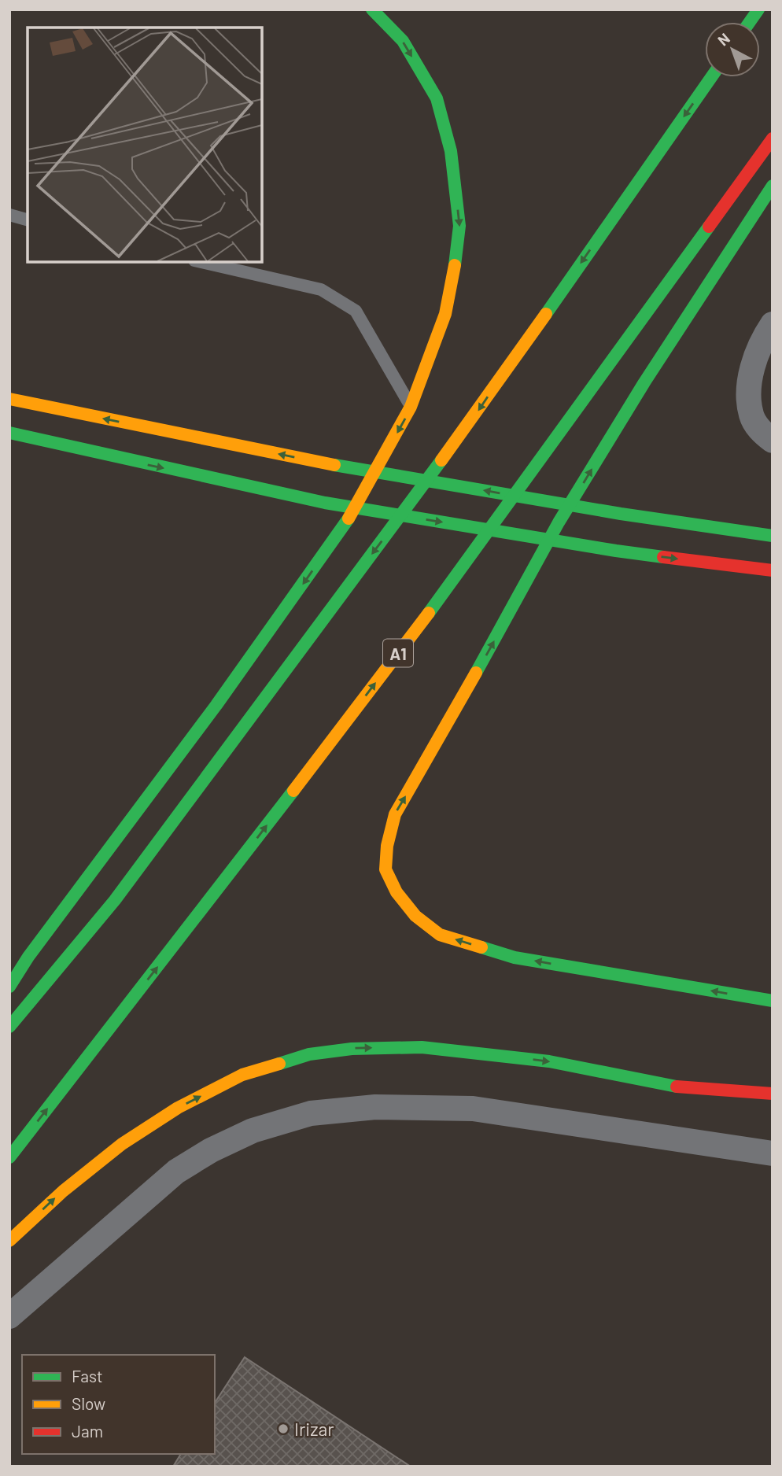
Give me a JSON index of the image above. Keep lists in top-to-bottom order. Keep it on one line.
{"streets":{"main road":["A1"]},"places":["Irizar"],"legend":["Fast","Slow","Jam"],"north":"top left"}
